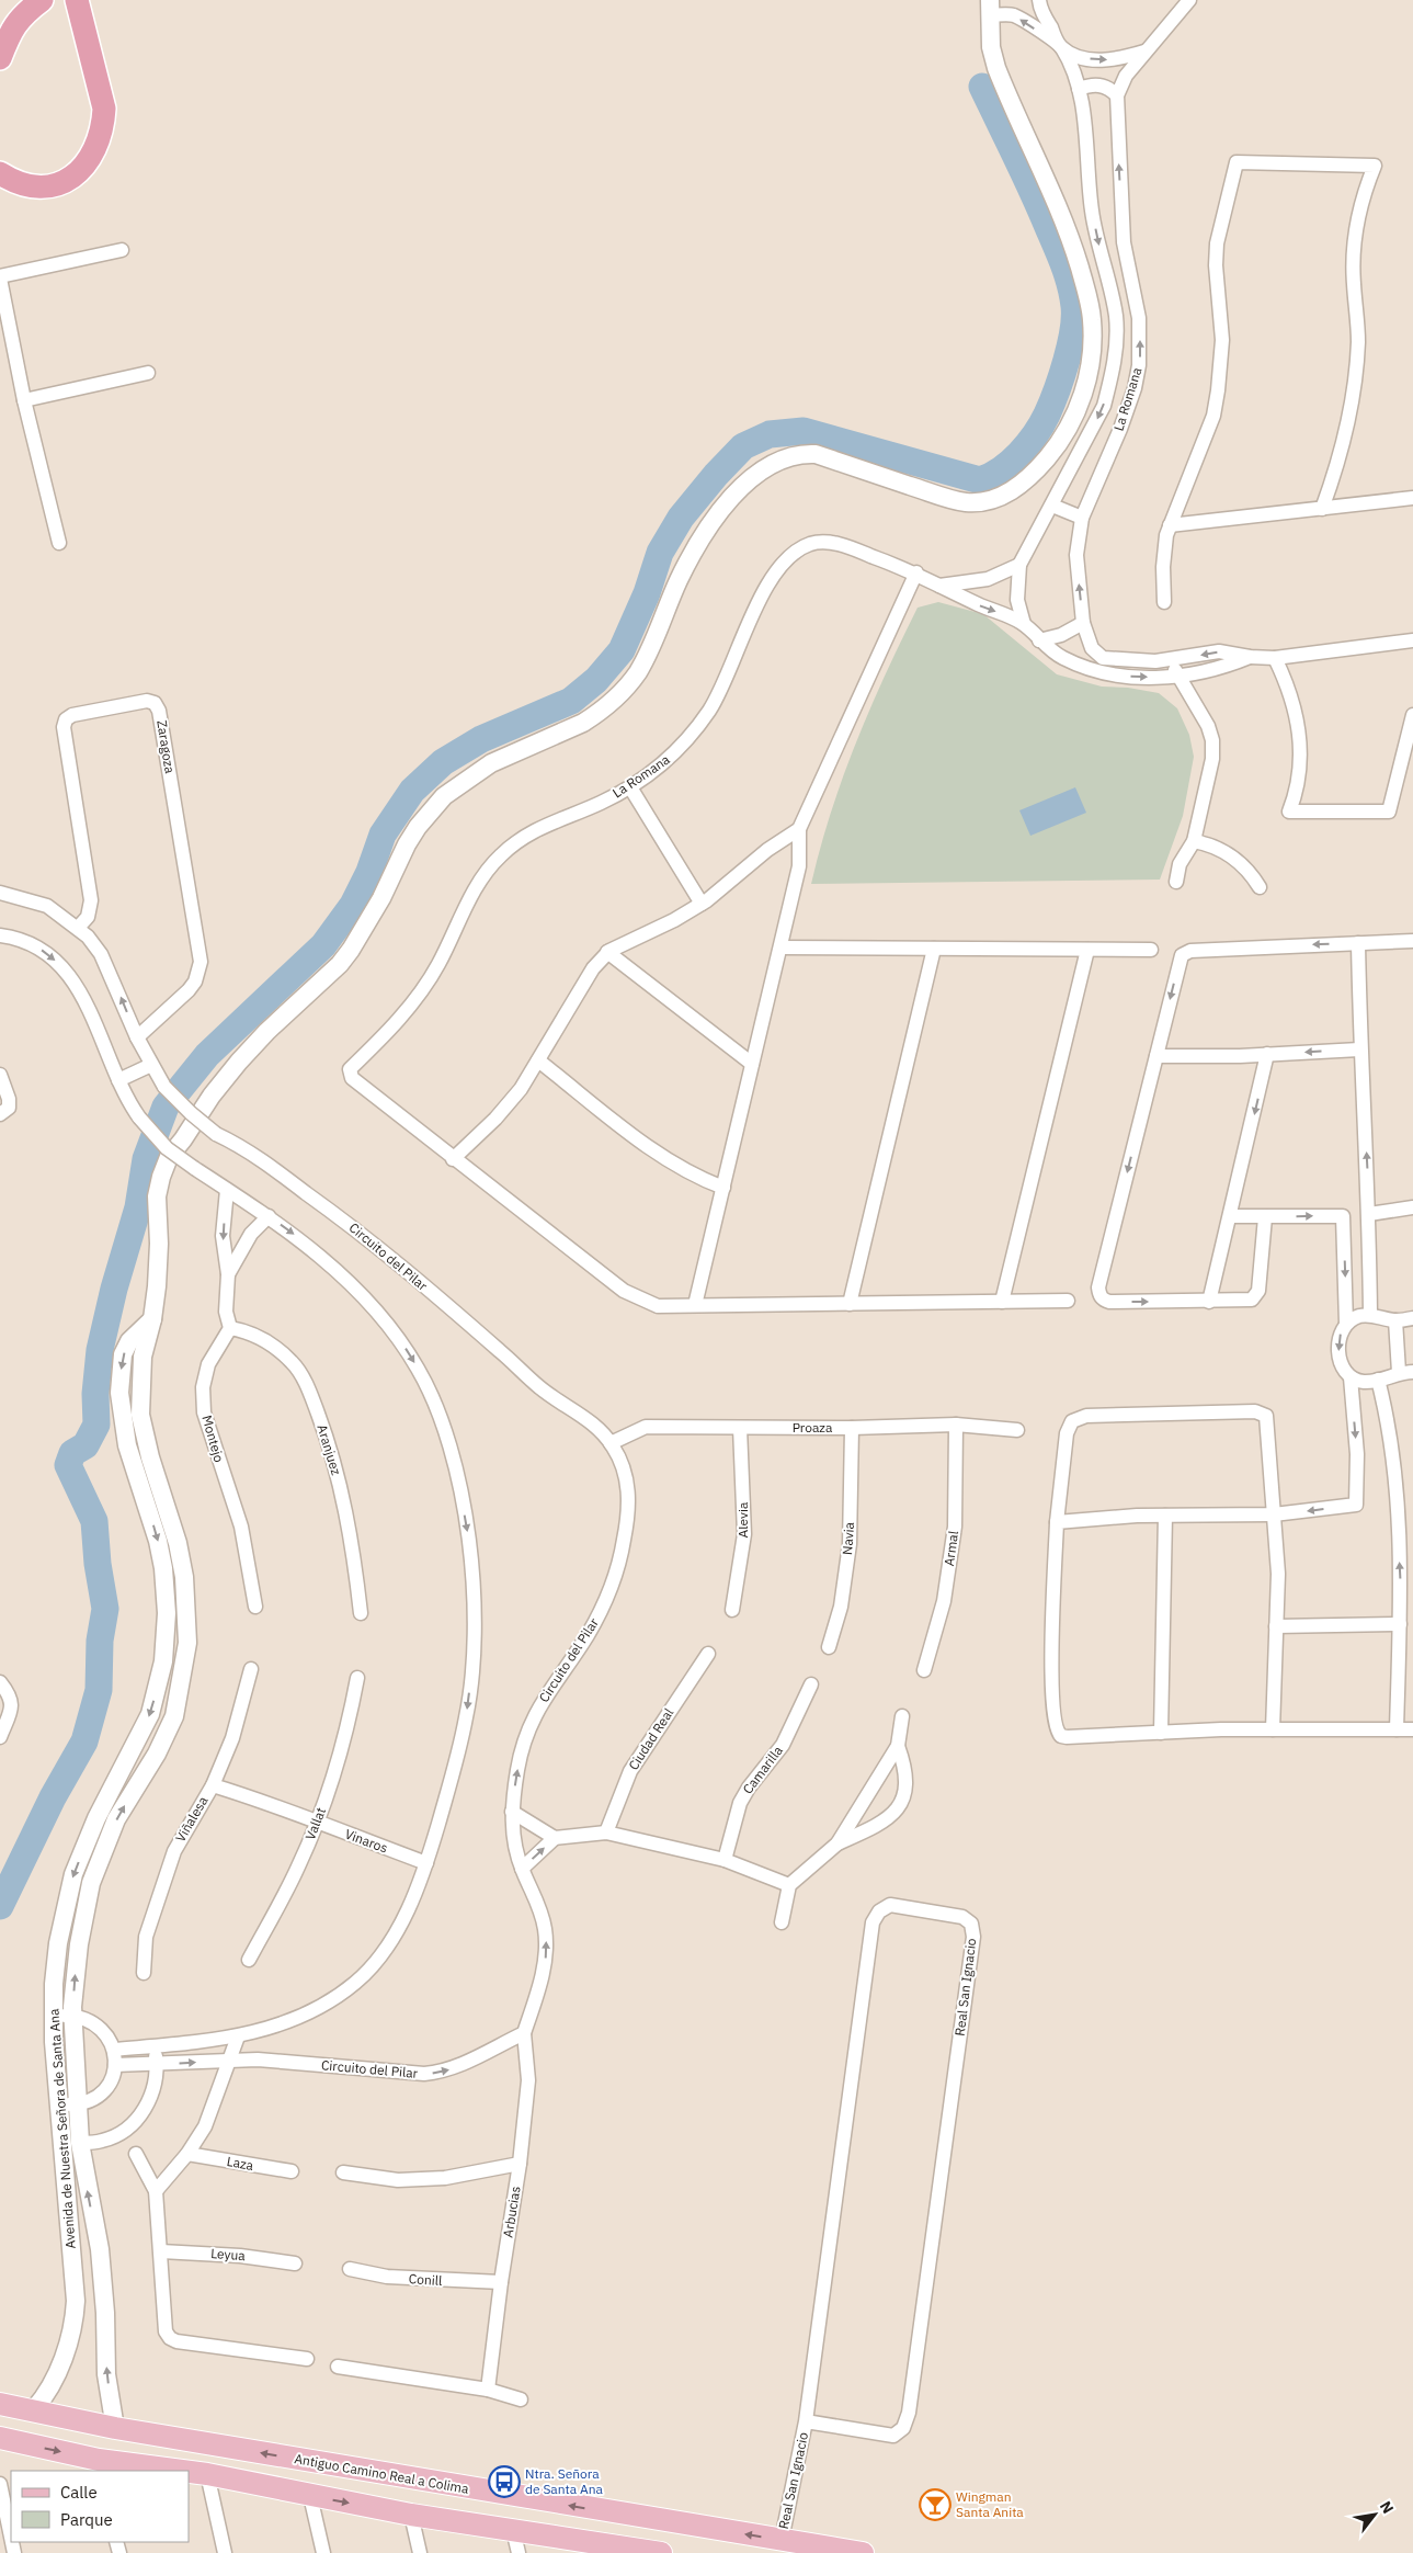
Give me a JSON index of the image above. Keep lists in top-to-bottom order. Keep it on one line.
{"streets":{"main road":["Antiguo Camino Real a Colima"],"street":["La Romana","Zaragoza","Circuito del Pilar","Proaza","Montejo","Aranjuez","Alevia","Navia","Armal","Ciudad Real","Camarilla","Viñalesa","Vallat","Vinaros","Real San Ignacio","Avenida de Nuestra Señora de Santa Ana","Laza","Arbucias","Leyua","Conill"]},"crossings":[["Zaragoza","Circuito del Pilar"],["Circuito del Pilar","Proaza"],["Circuito del Pilar","Arbucias"],["Proaza","Alevia"],["Proaza","Navia"],["Proaza","Armal"],["Montejo","Aranjuez"],["Viñalesa","Vinaros"],["Vallat","Vinaros"],["Real San Ignacio","Antiguo Camino Real a Colima"],["Avenida de Nuestra Señora de Santa Ana","Antiguo Camino Real a Colima"],["Arbucias","Conill"]],"places":{"bus stop":["Ntra. Señora de Santa Ana"],"bar":["Wingman Santa Anita"]},"legend":["Calle","Parque"],"north":"top right"}
